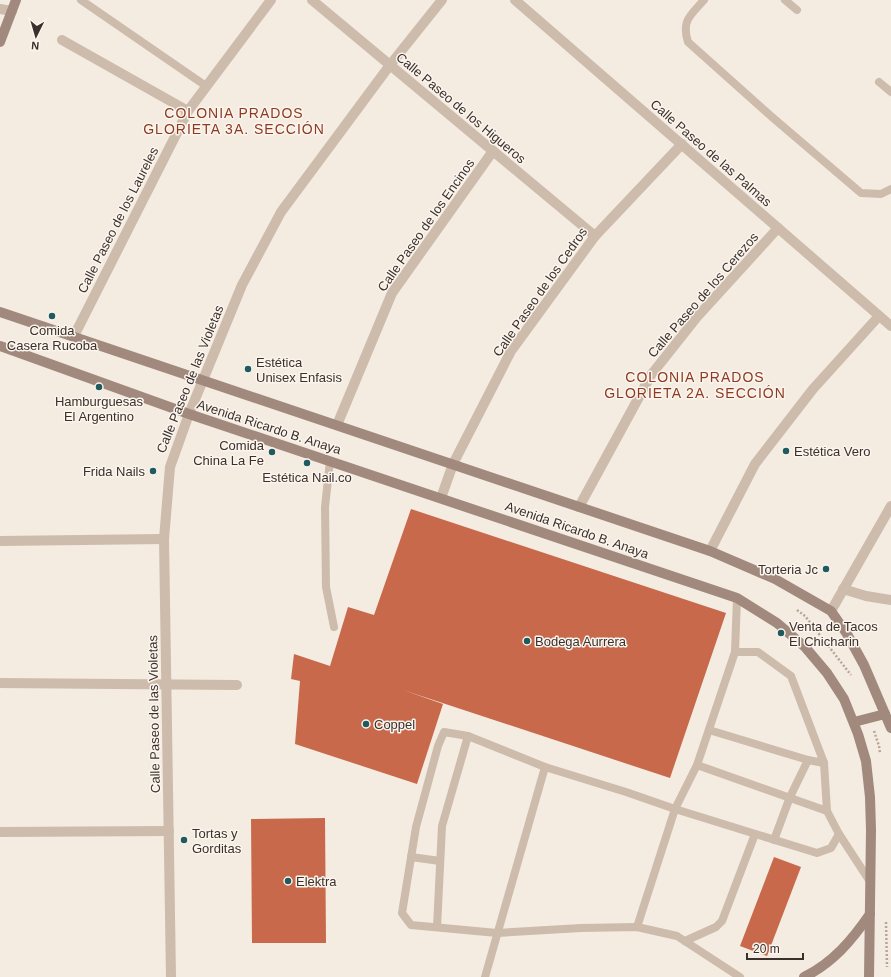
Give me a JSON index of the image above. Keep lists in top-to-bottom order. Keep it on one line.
{"streets":{"main road":["Avenida Ricardo B. Anaya"],"street":["Calle Paseo de los Higueros","Calle Paseo de las Palmas","Calle Paseo de los Laureles","Calle Paseo de los Encinos","Calle Paseo de los Cedros","Calle Paseo de los Cerezos","Calle Paseo de las Violetas"]},"crossings":[["Calle Paseo de los Higueros","Calle Paseo de los Encinos"],["Calle Paseo de los Higueros","Calle Paseo de los Cedros"],["Calle Paseo de los Higueros","Calle Paseo de las Violetas"],["Calle Paseo de las Palmas","Calle Paseo de los Cedros"],["Calle Paseo de las Palmas","Calle Paseo de los Cerezos"],["Calle Paseo de los Laureles","Avenida Ricardo B. Anaya"],["Calle Paseo de los Encinos","Avenida Ricardo B. Anaya"],["Calle Paseo de los Cedros","Avenida Ricardo B. Anaya"],["Calle Paseo de los Cerezos","Avenida Ricardo B. Anaya"],["Calle Paseo de las Violetas","Avenida Ricardo B. Anaya"]],"districts":["COLONIA PRADOS GLORIETA 3A. SECCIÓN","COLONIA PRADOS GLORIETA 2A. SECCIÓN"],"places":["Comida Casera Rucoba","Estética Unisex Enfasis","Hamburguesas El Argentino","Estética Vero","Comida China La Fe","Estética Nail.co","Frida Nails","Torteria Jc","Venta de Tacos El Chicharin","Bodega Aurrera","Coppel","Tortas y Gorditas","Elektra"],"scale_bar":"20 m","north":"bottom"}
